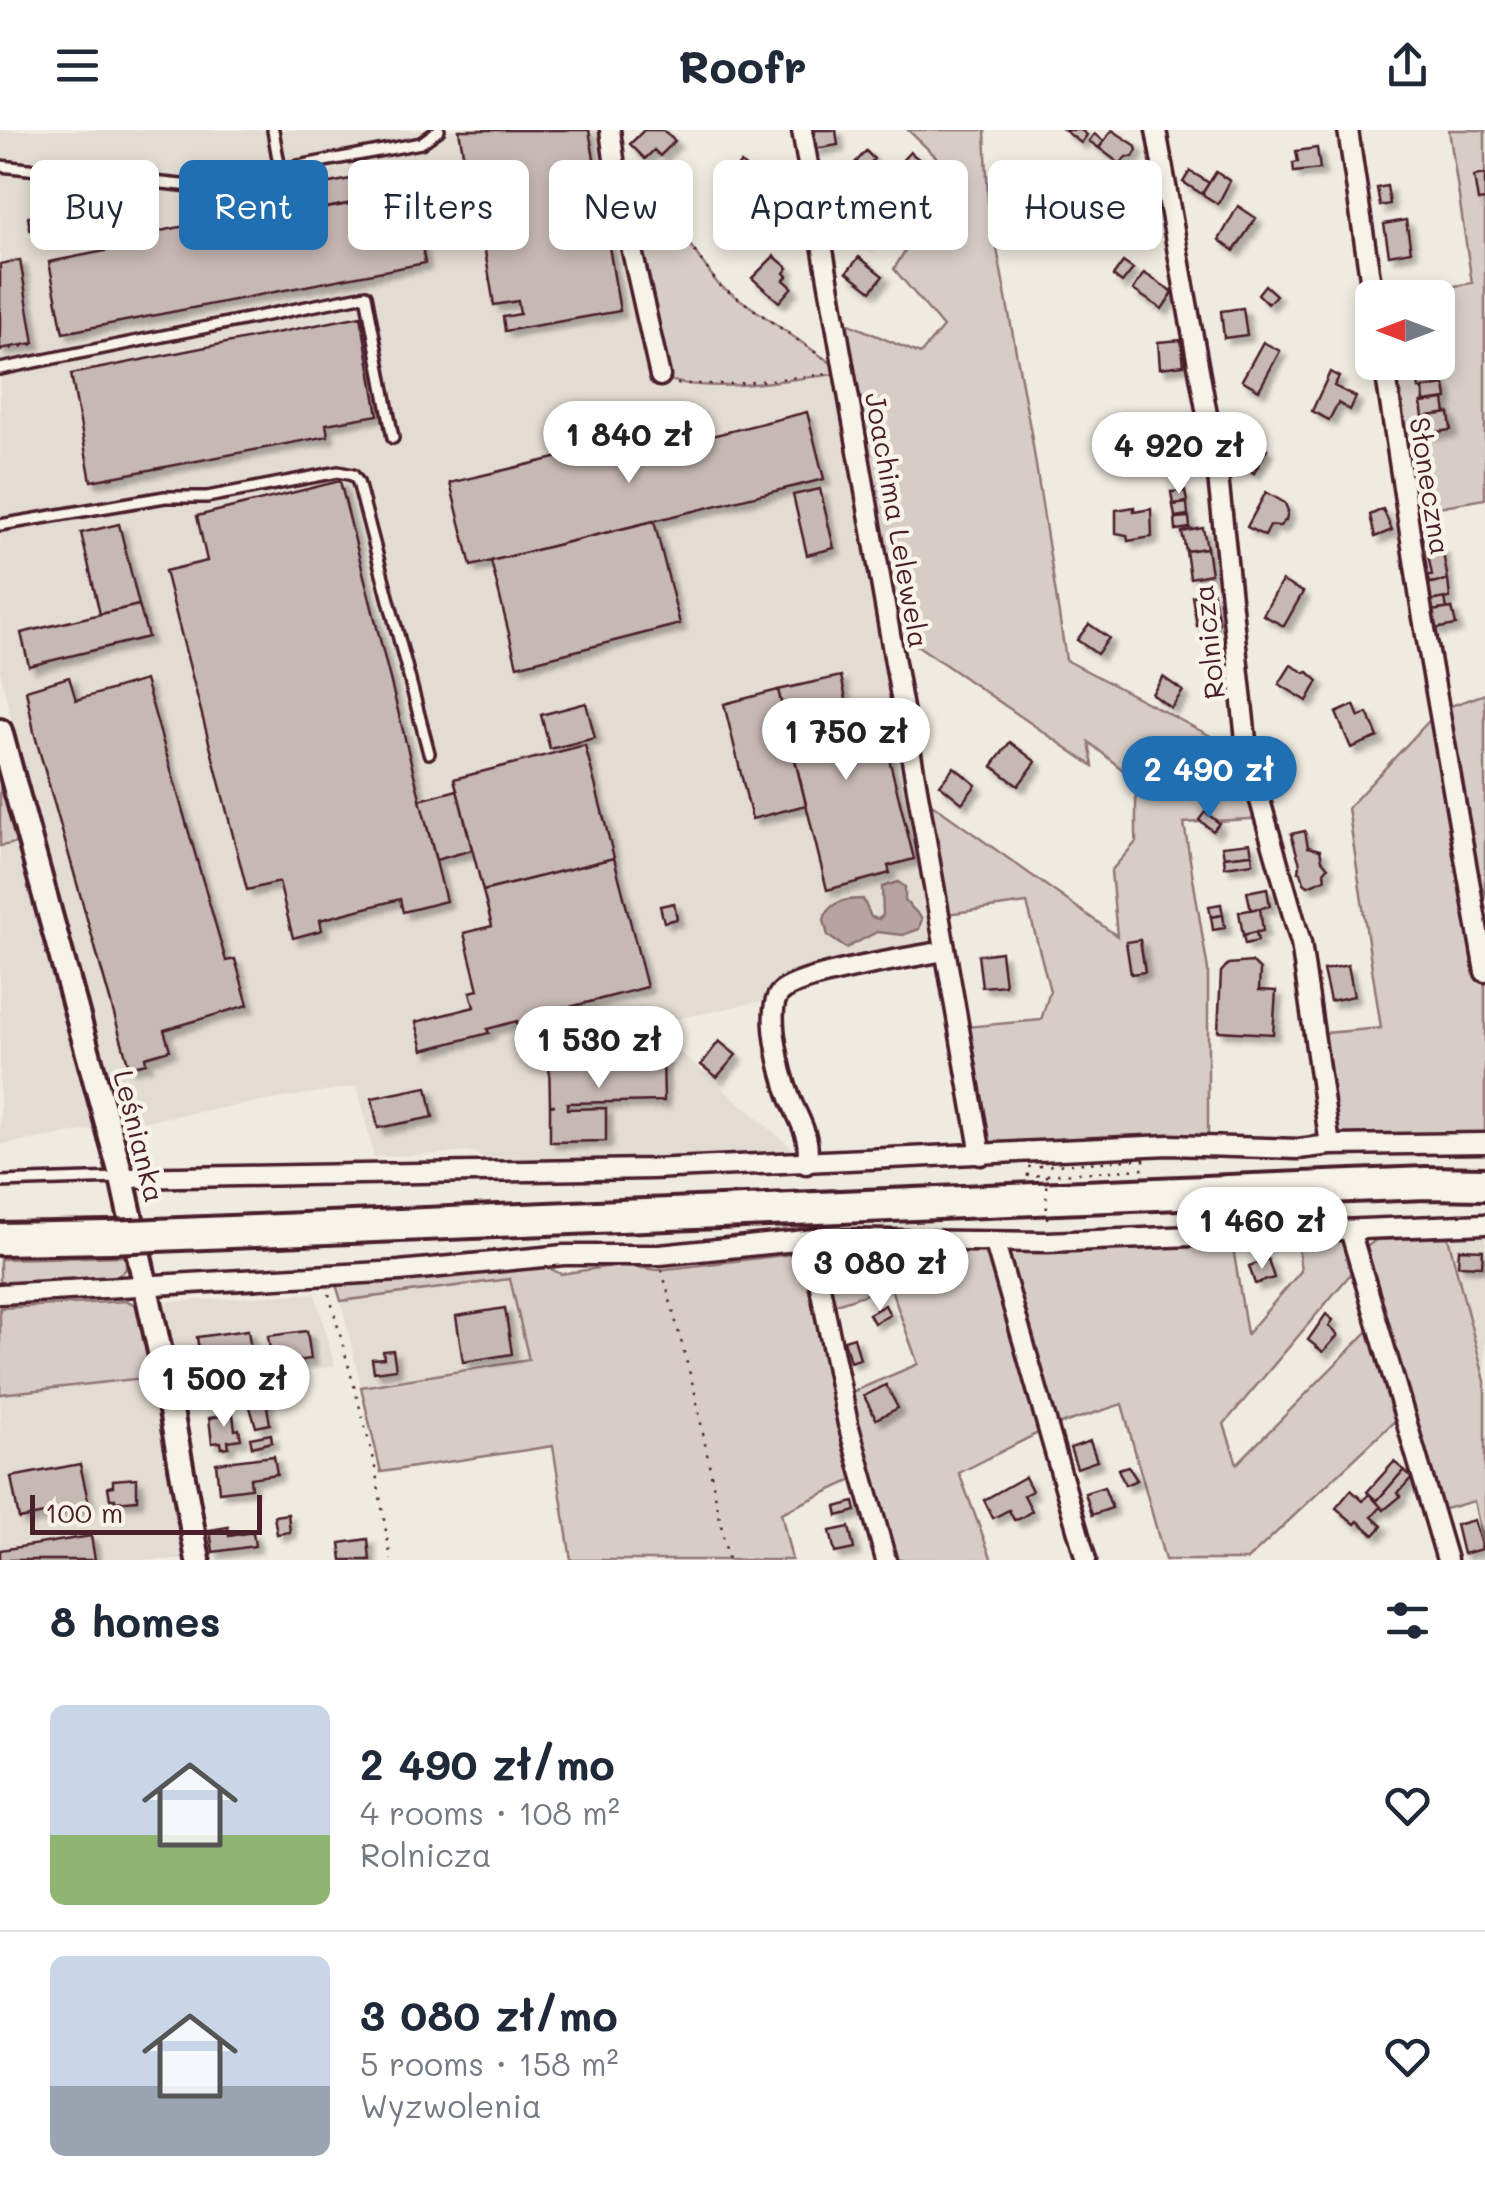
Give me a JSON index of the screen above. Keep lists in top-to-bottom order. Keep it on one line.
{"streets":{"street":["Słoneczna","Joachima Lelewela","Rolnicza","Leśnianka"]},"scale_bar":"100 m","north":"left","page":{"header":"Roofr","chip":["Buy","Rent","Filters","New","Apartment","House"],"price":["1 840 zł","4 920 zł","1 750 zł","2 490 zł","1 530 zł","1 460 zł","3 080 zł","1 500 zł"],"scale":"100 m","heading":"8 homes","list":[{"name":"2 490 zł/mo","note":"4 rooms · 108 m² · Rolnicza"},{"name":"3 080 zł/mo","note":"5 rooms · 158 m² · Wyzwolenia"}]}}
